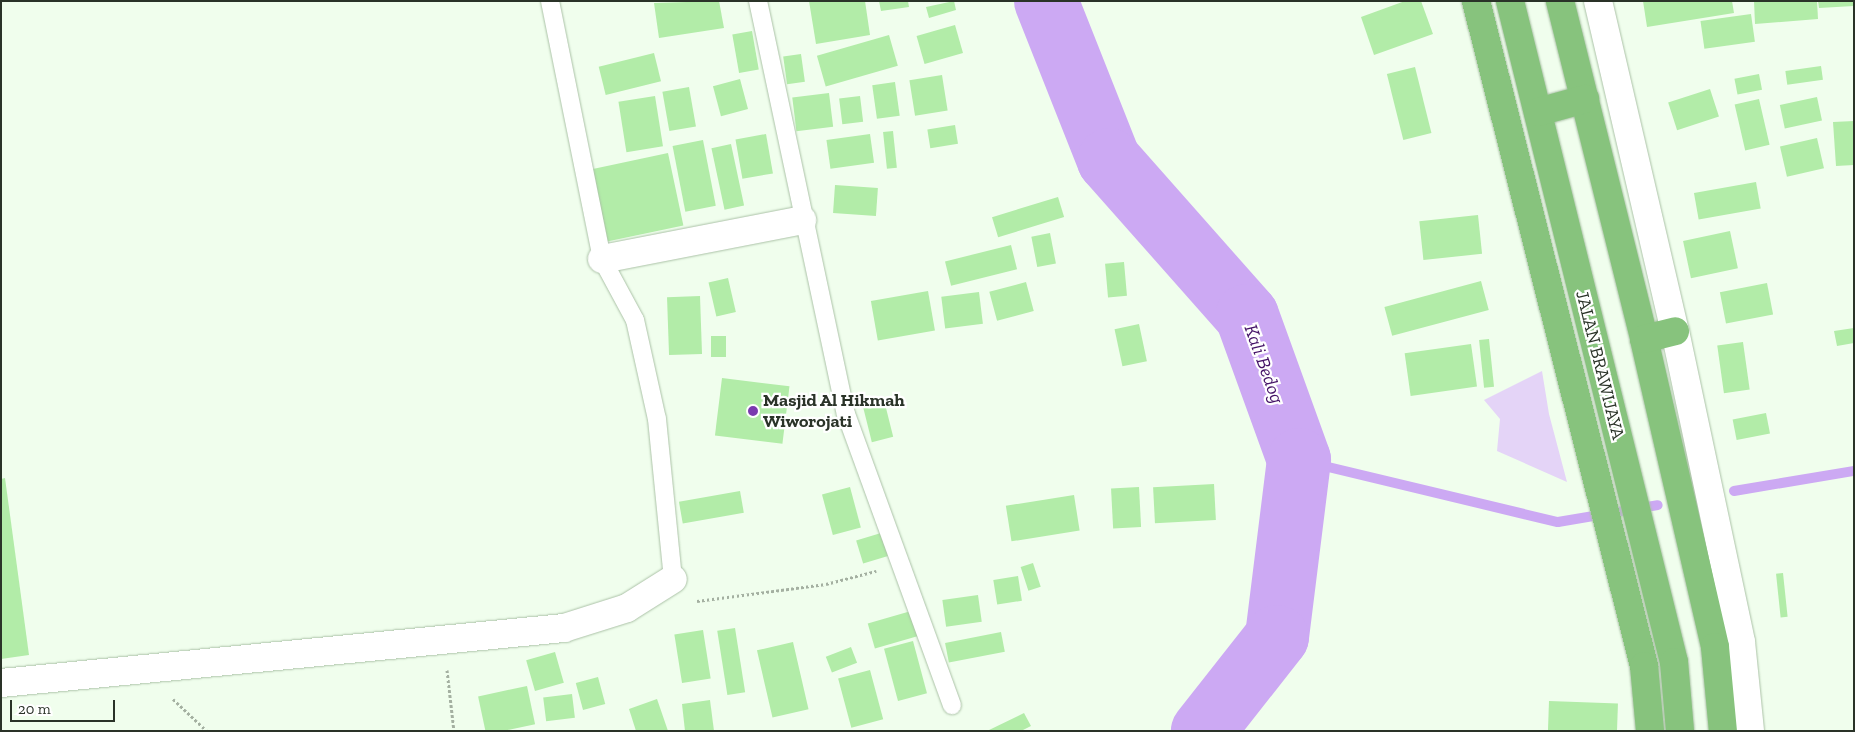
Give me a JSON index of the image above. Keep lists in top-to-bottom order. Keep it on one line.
{"streets":{"highway":["JALAN BRAWIJAYA"]},"water":["Kali Bedog"],"places":["Masjid Al Hikmah Wiworojati"],"scale_bar":"20 m"}
